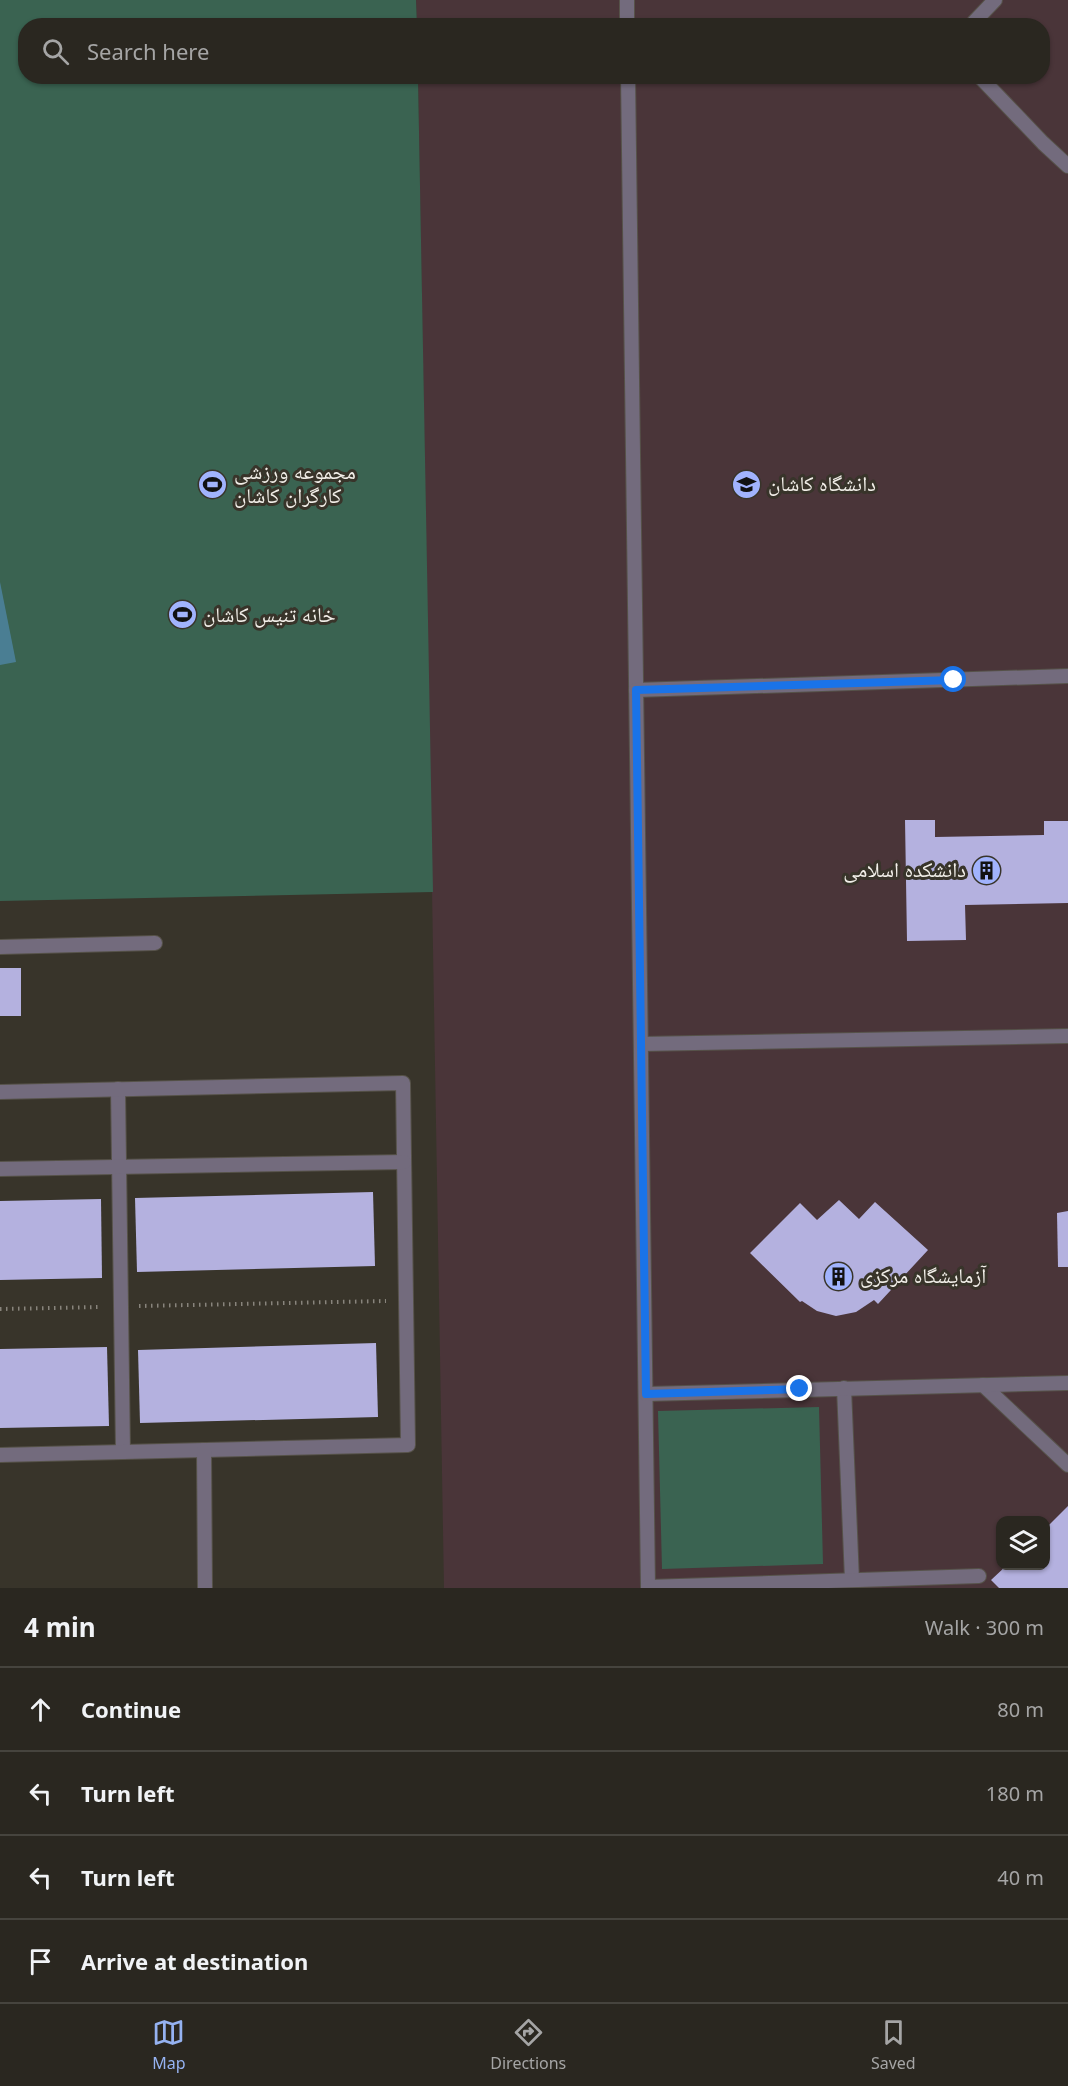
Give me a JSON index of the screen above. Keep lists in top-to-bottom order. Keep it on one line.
{"places":{"sports":["مجموعه ورزشی کارگران کاشان","خانه تنیس کاشان"],"school or university":["دانشگاه کاشان"],"building":["دانشکده اسلامی","آزمایشگاه مرکزی"]},"page":{"search":"Search here","heading":["4 min","Walk · 300 m"],"list":[["Continue","80 m"],["Turn left","180 m"],["Turn left","40 m"],"Arrive at destination"],"nav":["Map","Directions","Saved"]}}
